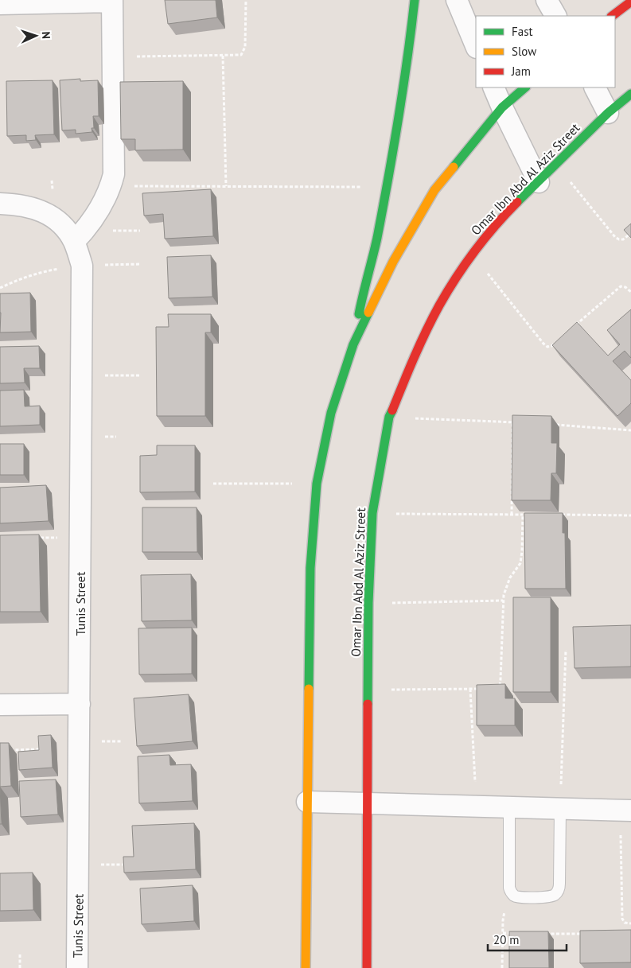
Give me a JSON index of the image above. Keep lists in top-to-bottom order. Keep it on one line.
{"streets":{"street":["Omar Ibn Abd Al Aziz Street","Tunis Street"]},"legend":["Fast","Slow","Jam"],"scale_bar":"20 m","north":"right"}
